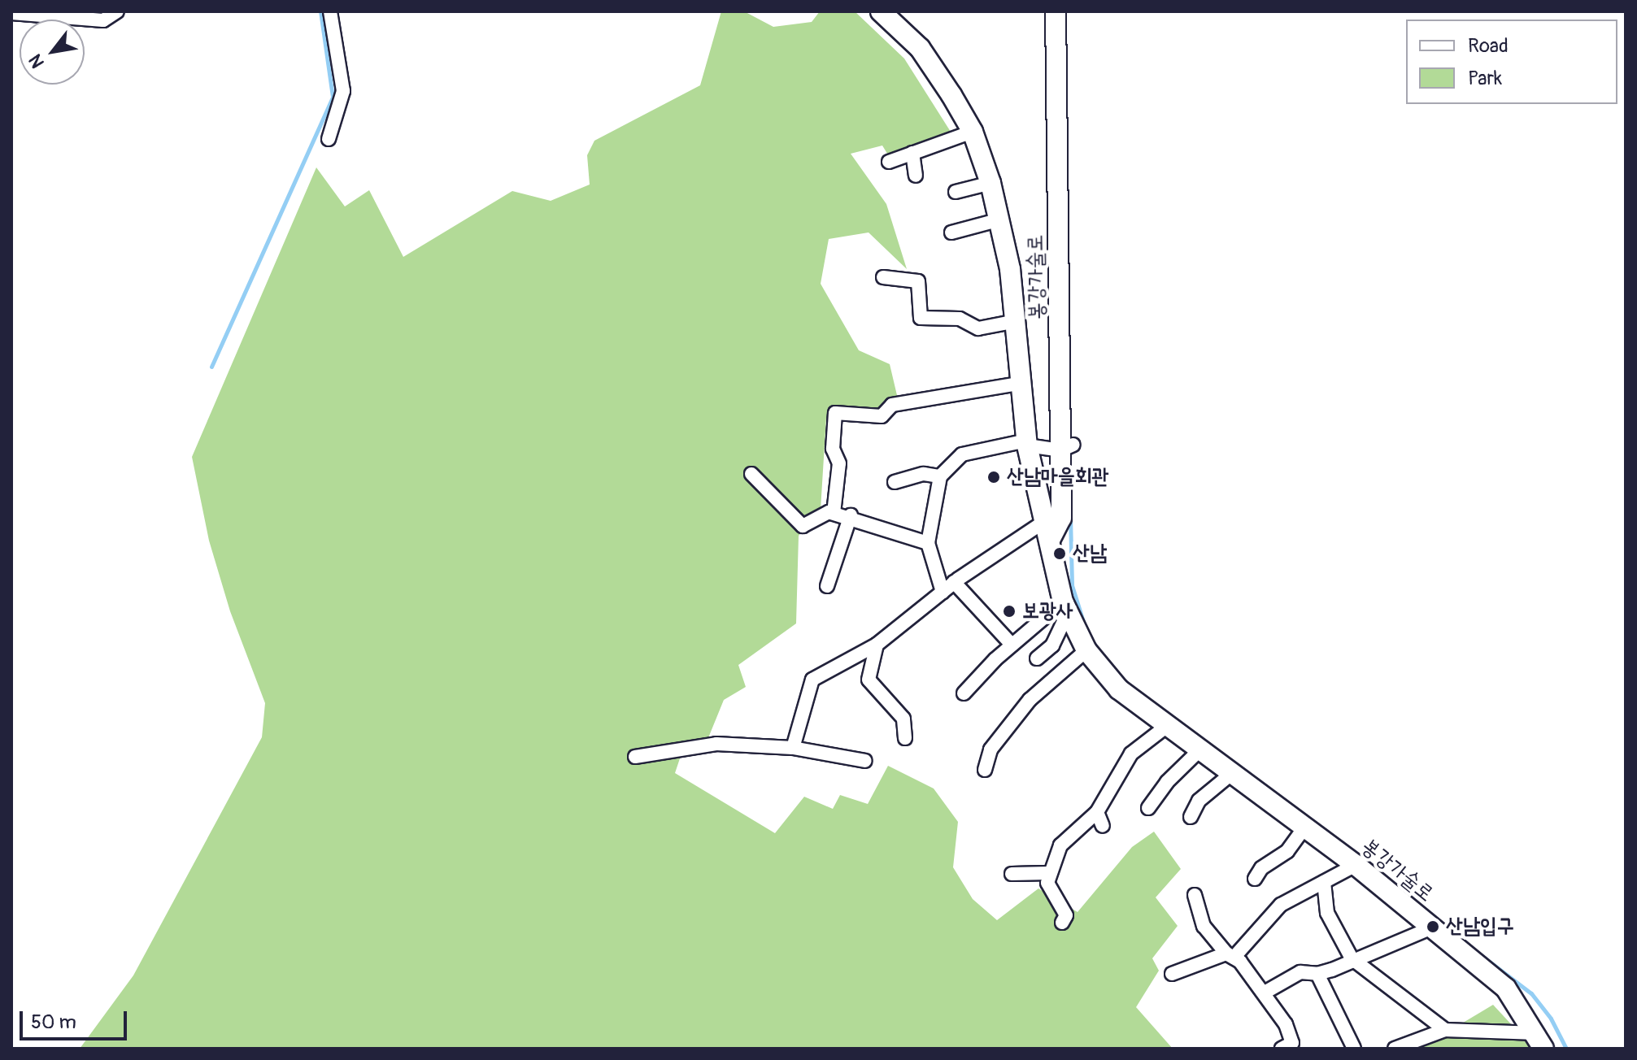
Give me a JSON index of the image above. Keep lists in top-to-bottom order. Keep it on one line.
{"streets":{"street":["봉강가술로"]},"places":["산남마을회관","산남","보광사","산남입구"],"legend":["Road","Park"],"scale_bar":"50 m","north":"bottom left"}
